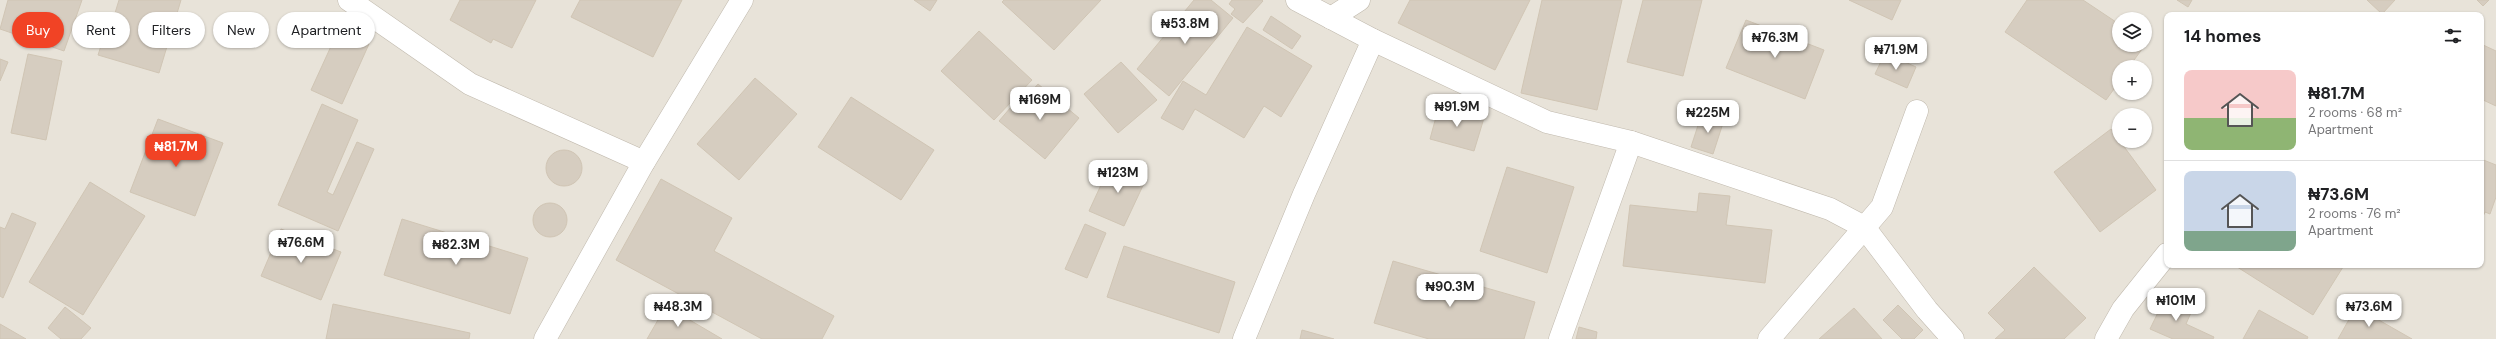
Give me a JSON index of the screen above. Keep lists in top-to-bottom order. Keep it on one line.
{"page":{"price":["₦53.8M","₦76.3M","₦71.9M","₦169M","₦91.9M","₦225M","₦81.7M","₦123M","₦76.6M","₦82.3M","₦90.3M","₦101M","₦48.3M","₦73.6M"],"map_buttons":["+","−"],"chip":["Buy","Rent","Filters","New","Apartment"],"heading":"14 homes","list":[{"name":"₦81.7M","note":"2 rooms · 68 m² · Apartment"},{"name":"₦73.6M","note":"2 rooms · 76 m² · Apartment"}]}}
